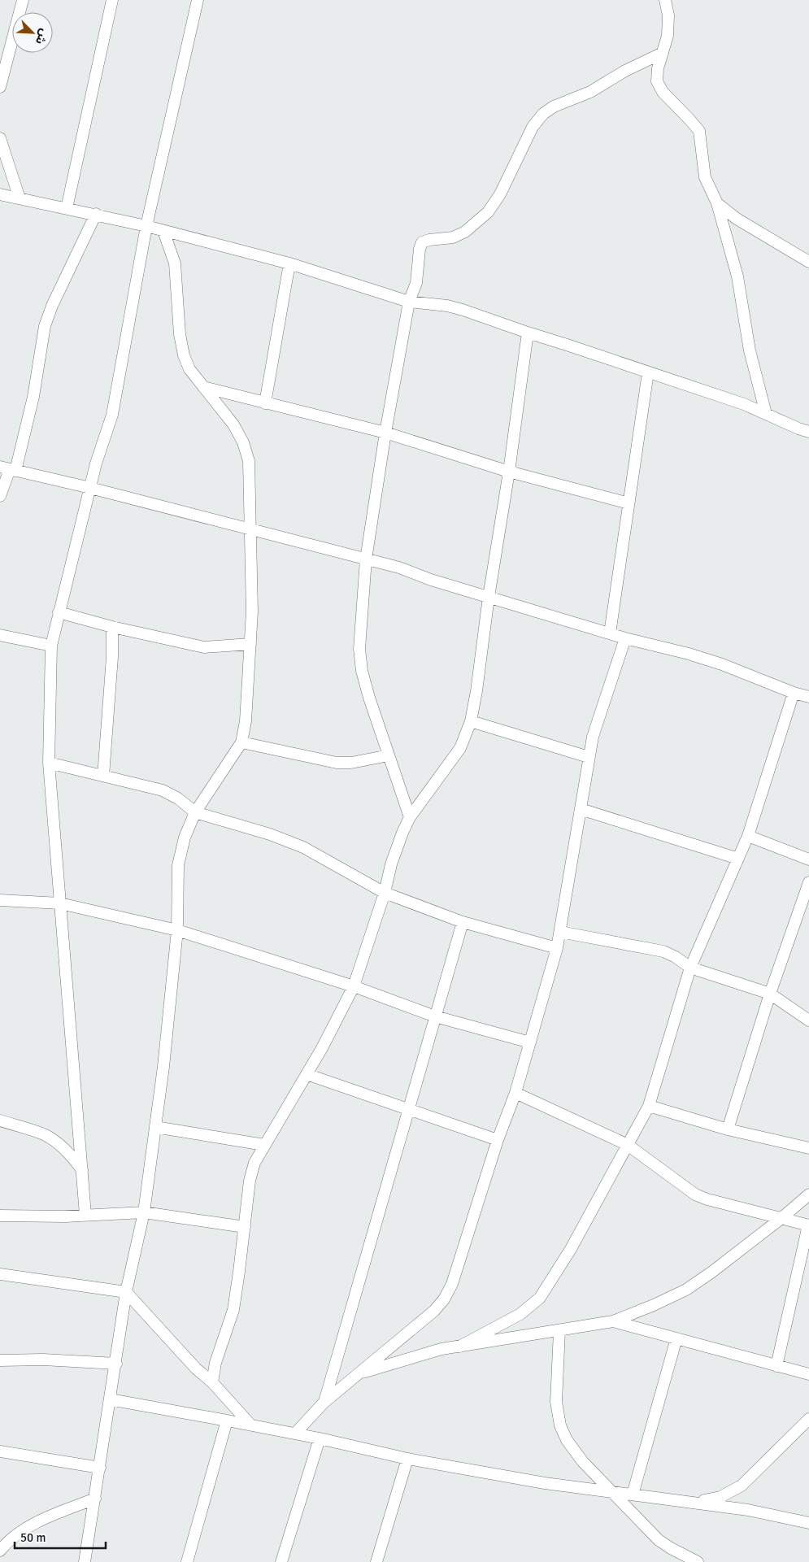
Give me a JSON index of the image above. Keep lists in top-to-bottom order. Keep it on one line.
{"scale_bar":"50 m","north":"bottom right"}
